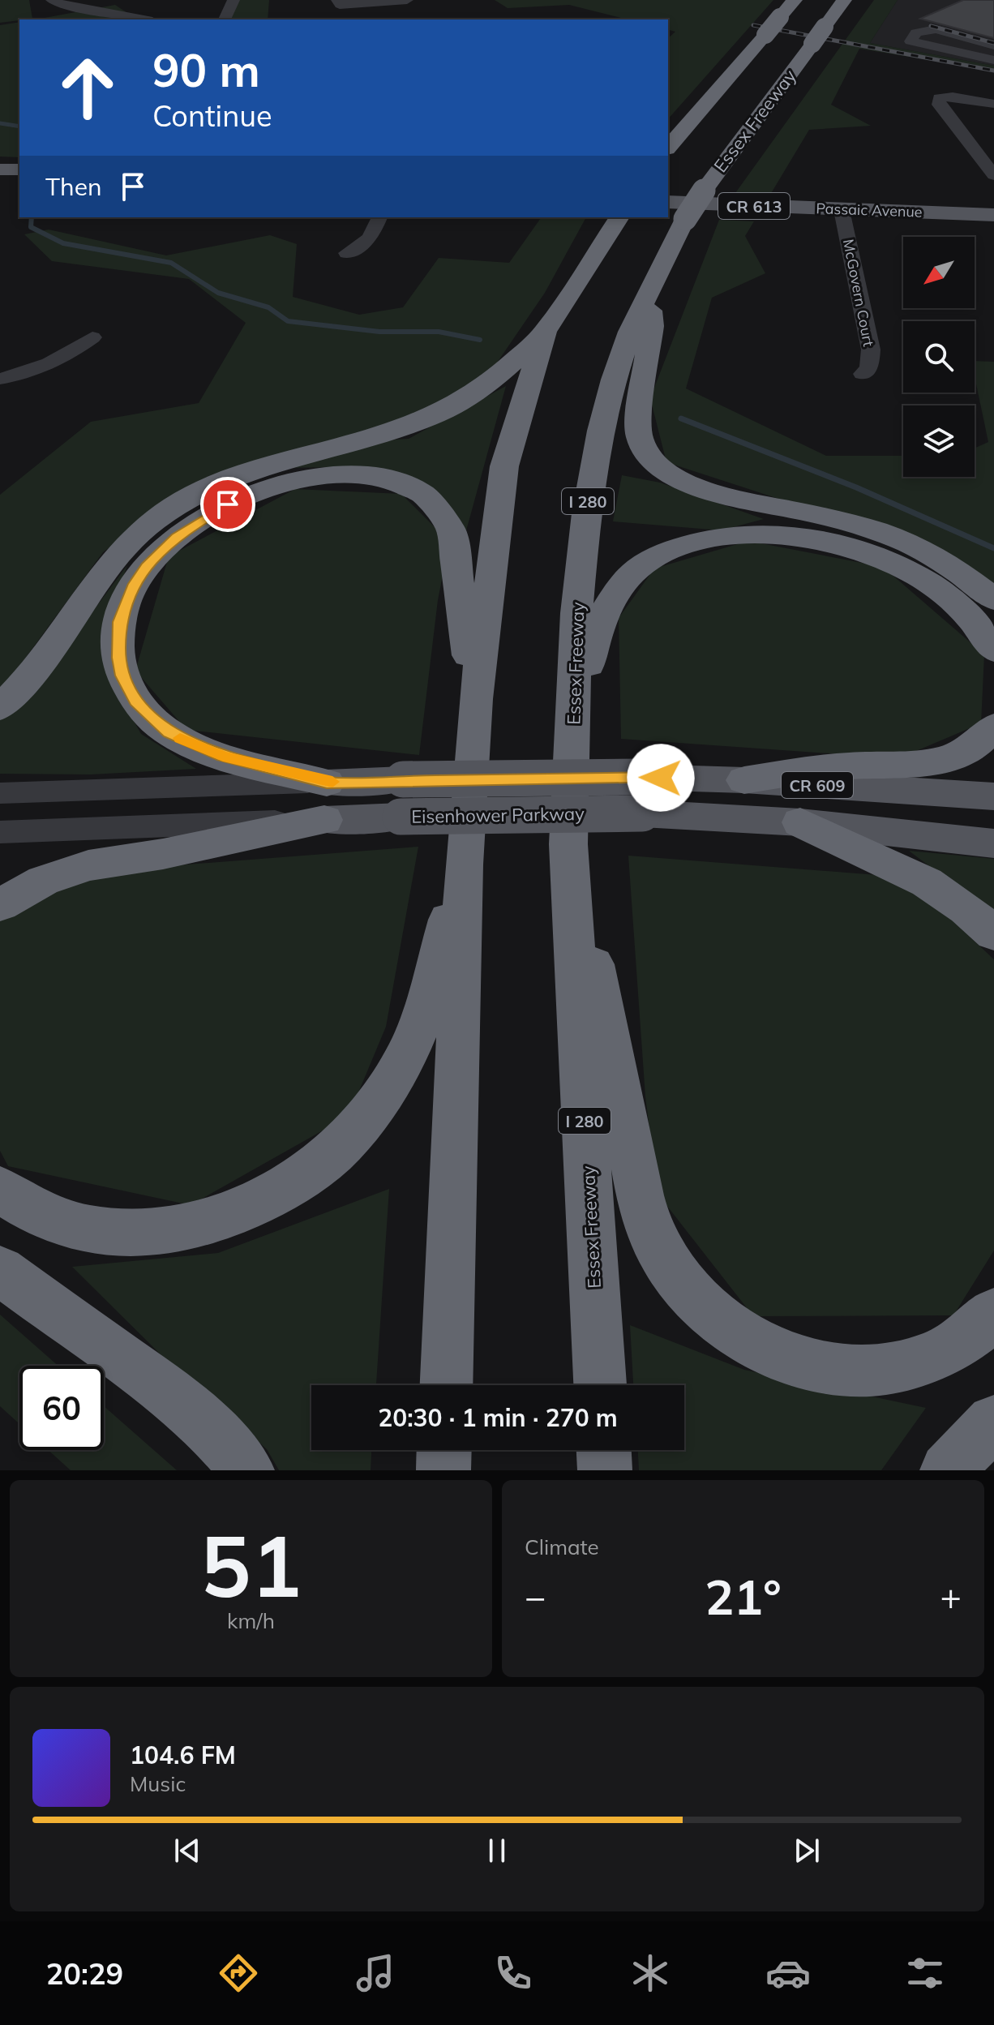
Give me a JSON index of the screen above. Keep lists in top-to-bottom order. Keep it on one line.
{"streets":{"highway":["Essex Freeway","I 280"],"main road":["CR 613","Passaic Avenue","CR 609","Eisenhower Parkway"],"street":["McGovern Court"]},"crossings":[["Passaic Avenue","McGovern Court"]],"north":"bottom left","page":{"turn":["90 m","Continue"],"then":"Then","limit":"60","trip":"20:30 · 1 min · 270 m","tile":[["51","km/h"],"Climate"],"heat":["−","21°","+"],"song":["104.6 FM","Music"],"tabs":"20:29"}}
